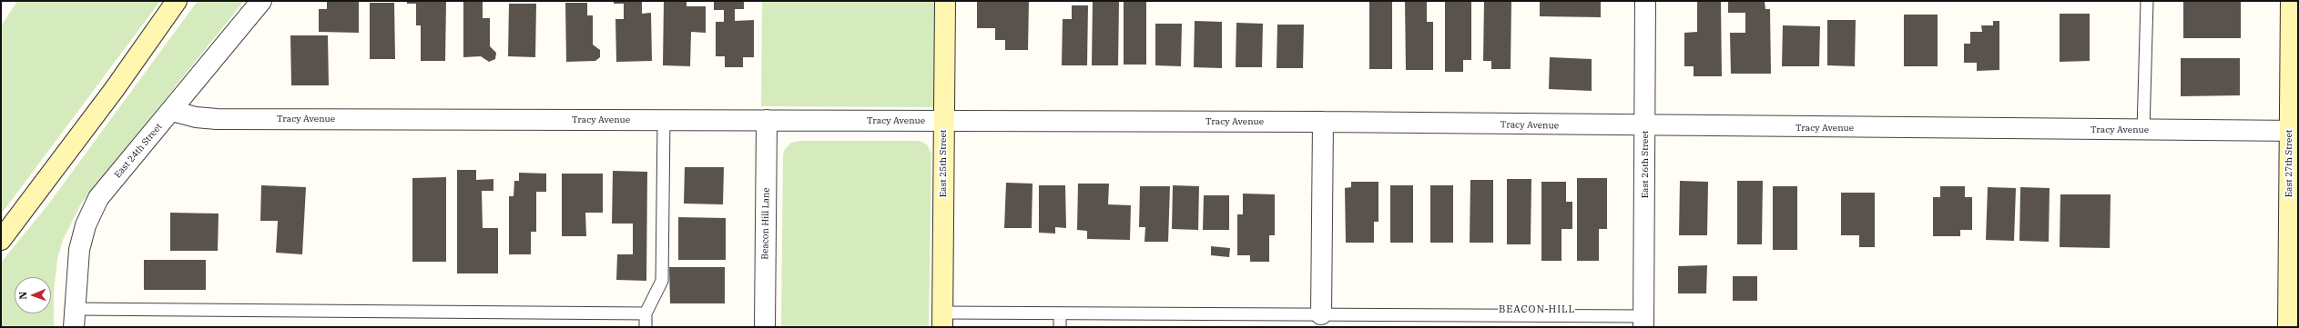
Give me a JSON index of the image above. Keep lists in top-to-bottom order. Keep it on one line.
{"streets":{"main road":["East 25th Street","East 27th Street"],"street":["Tracy Avenue","East 24th Street","East 26th Street","Beacon Hill Lane"]},"crossings":[["Tracy Avenue","East 24th Street"],["Tracy Avenue","East 25th Street"],["Tracy Avenue","East 27th Street"],["Tracy Avenue","East 26th Street"],["Tracy Avenue","Beacon Hill Lane"]],"districts":["BEACON HILL"],"north":"left"}
